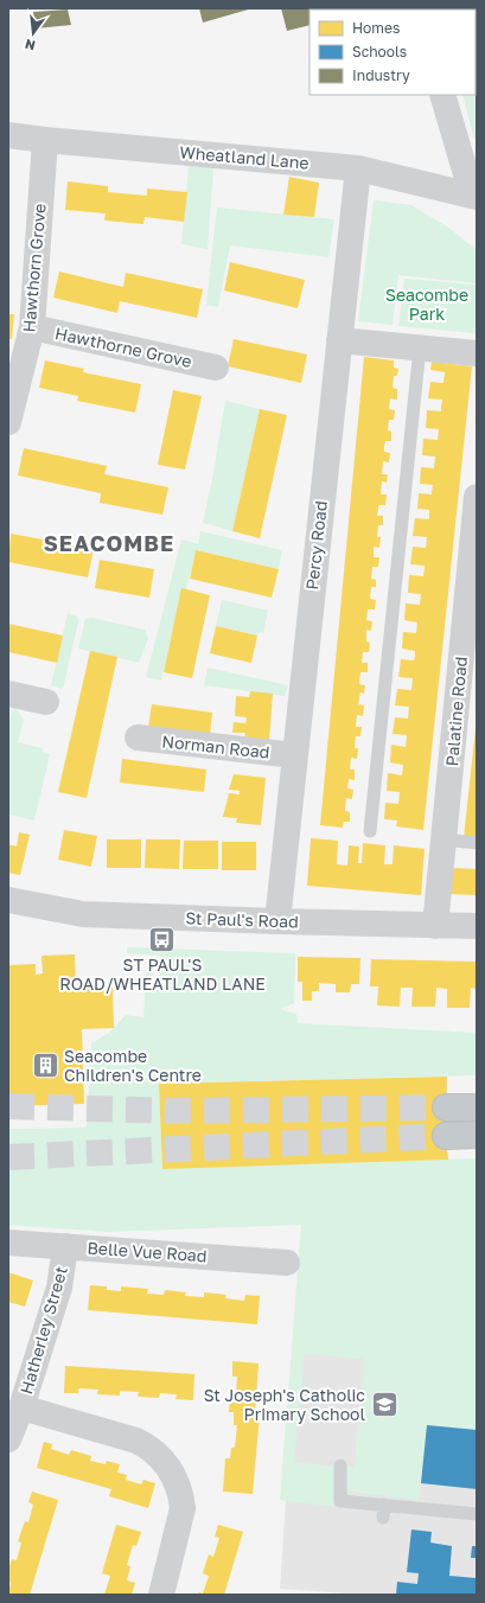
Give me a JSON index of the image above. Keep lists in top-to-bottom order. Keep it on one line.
{"streets":{"street":["Wheatland Lane","Hawthorn Grove","Hawthorne Grove","Percy Road","Palatine Road","Norman Road","St Paul's Road","Belle Vue Road","Hatherley Street"]},"crossings":[["Wheatland Lane","Hawthorn Grove"],["Wheatland Lane","Percy Road"],["Hawthorn Grove","Hawthorne Grove"],["Percy Road","Norman Road"],["Percy Road","St Paul's Road"],["Palatine Road","St Paul's Road"],["Belle Vue Road","Hatherley Street"]],"districts":["SEACOMBE"],"parks":["Seacombe Park"],"places":{"bus stop":["ST PAUL'S ROAD/WHEATLAND LANE"],"building":["Seacombe Children's Centre"],"school or university":["St Joseph's Catholic Primary School"]},"legend":["Homes","Schools","Industry"],"north":"bottom"}
